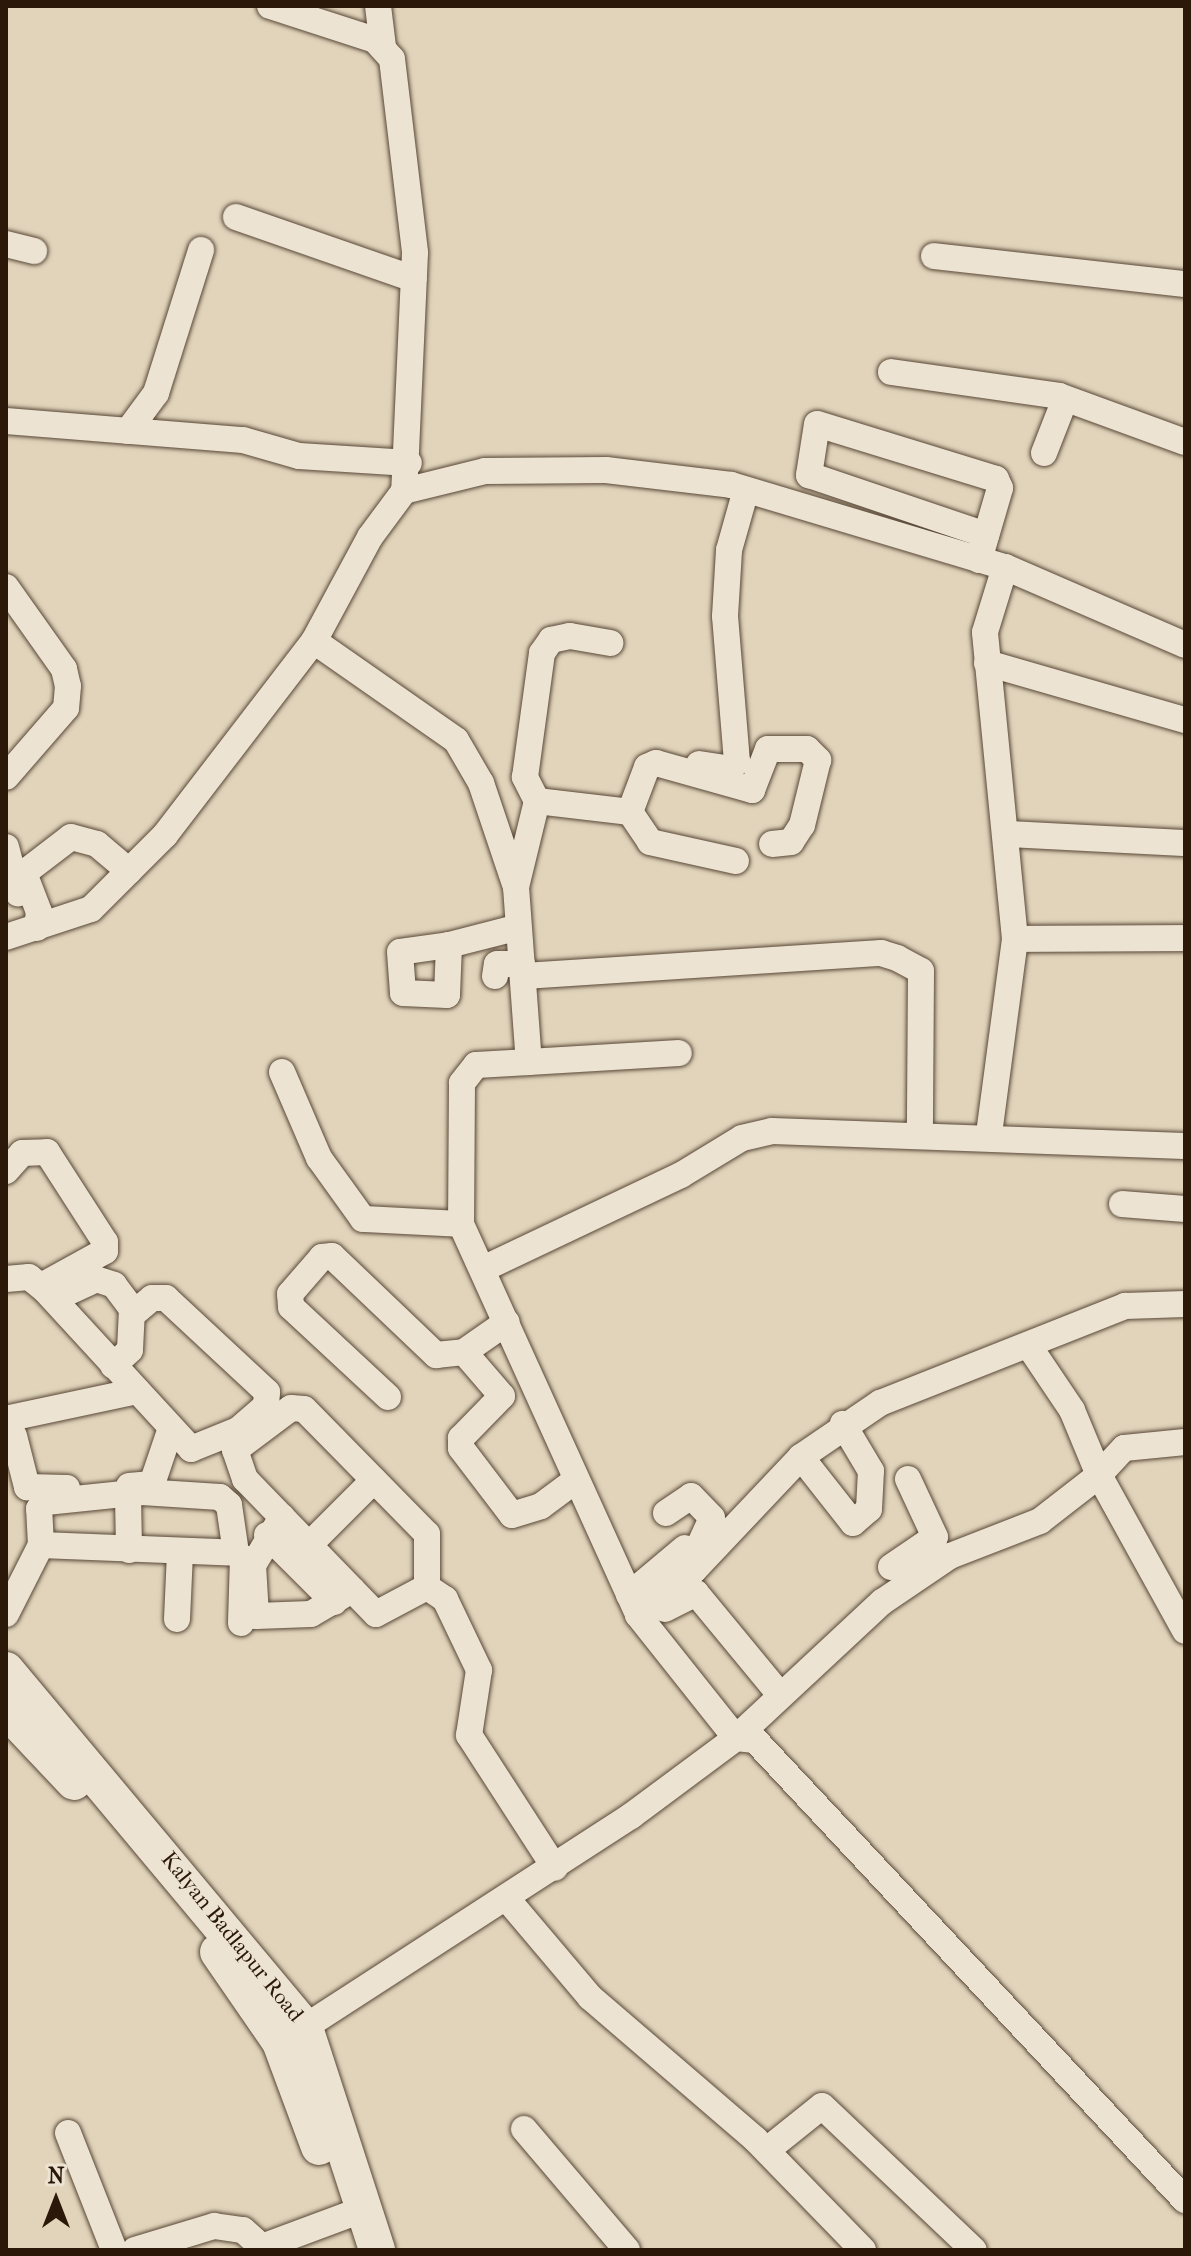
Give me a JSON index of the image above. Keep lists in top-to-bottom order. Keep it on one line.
{"streets":{"main road":["Kalyan Badlapur Road"]},"north":"top"}
